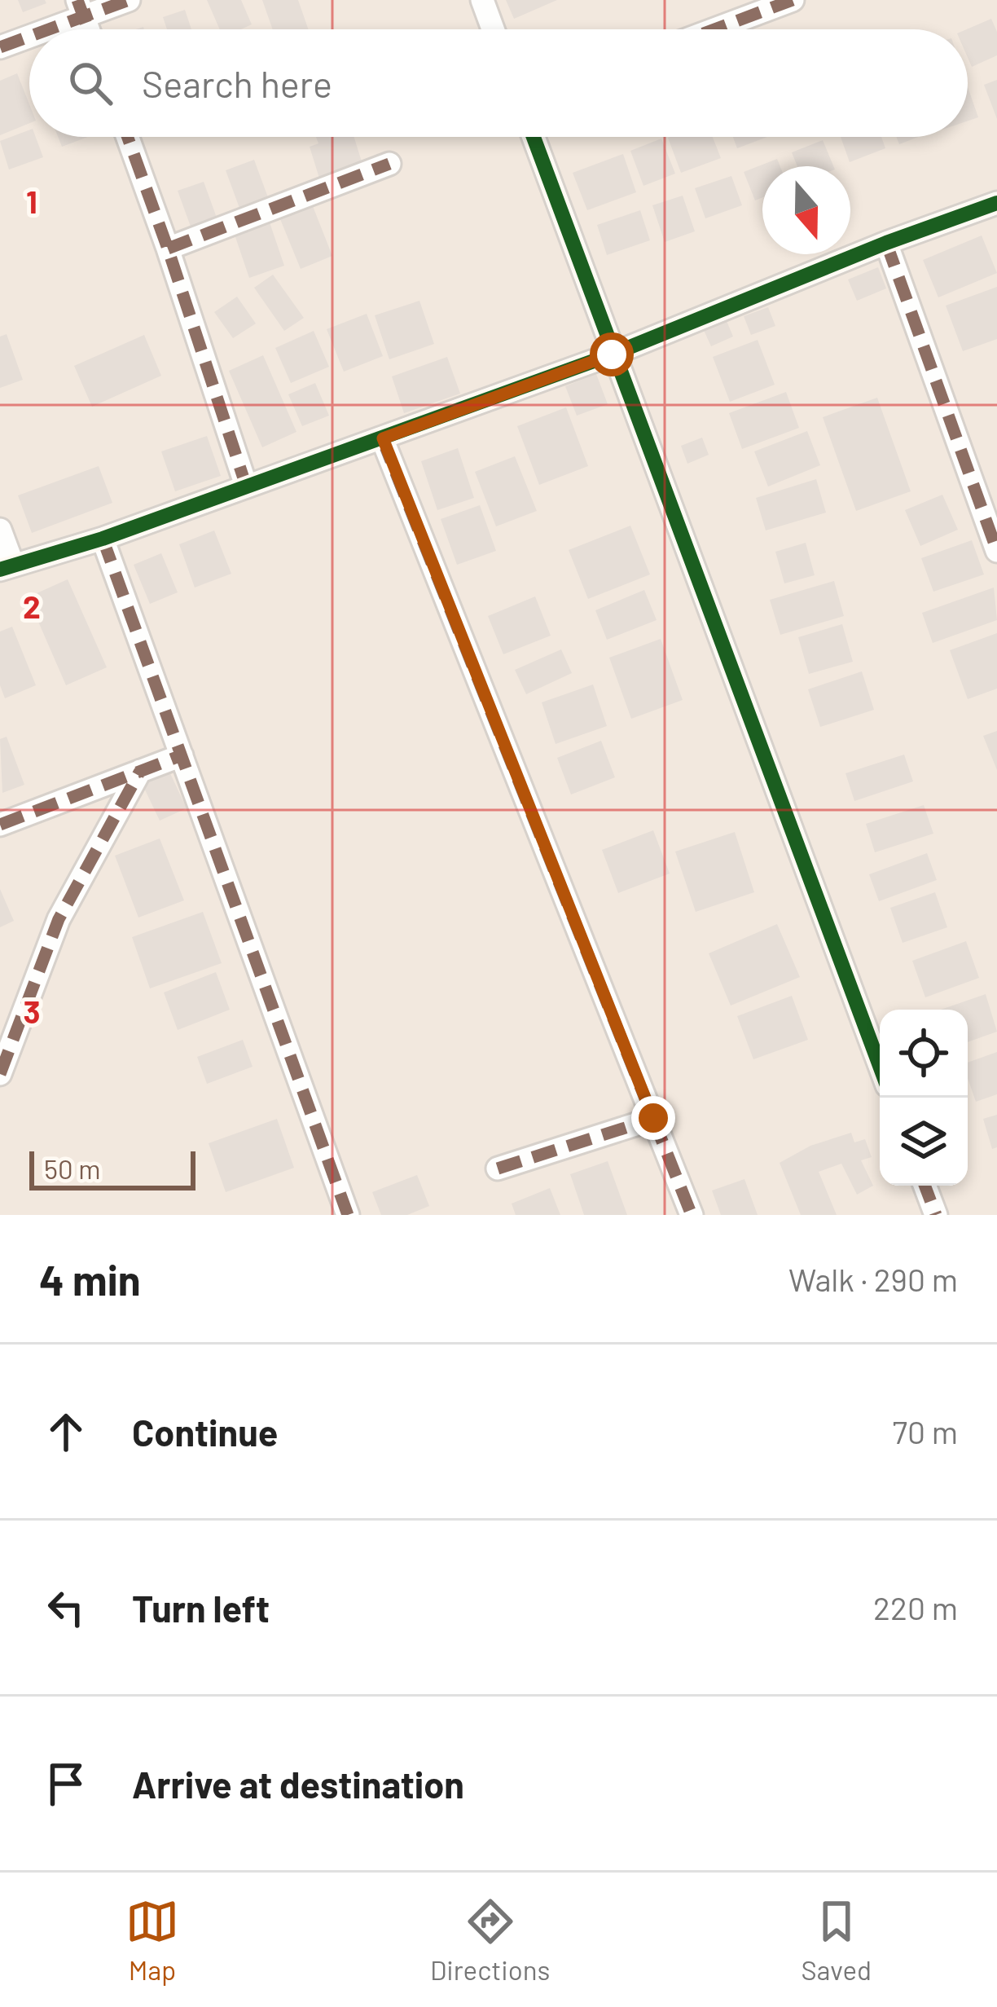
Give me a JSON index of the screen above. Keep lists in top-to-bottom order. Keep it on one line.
{"scale_bar":"50 m","north":"bottom","page":{"search":"Search here","scale":"50 m","heading":["4 min","Walk · 290 m"],"list":[["Continue","70 m"],["Turn left","220 m"],"Arrive at destination"],"nav":["Map","Directions","Saved"]},"grid":{"rows":["1","2","3"]}}
